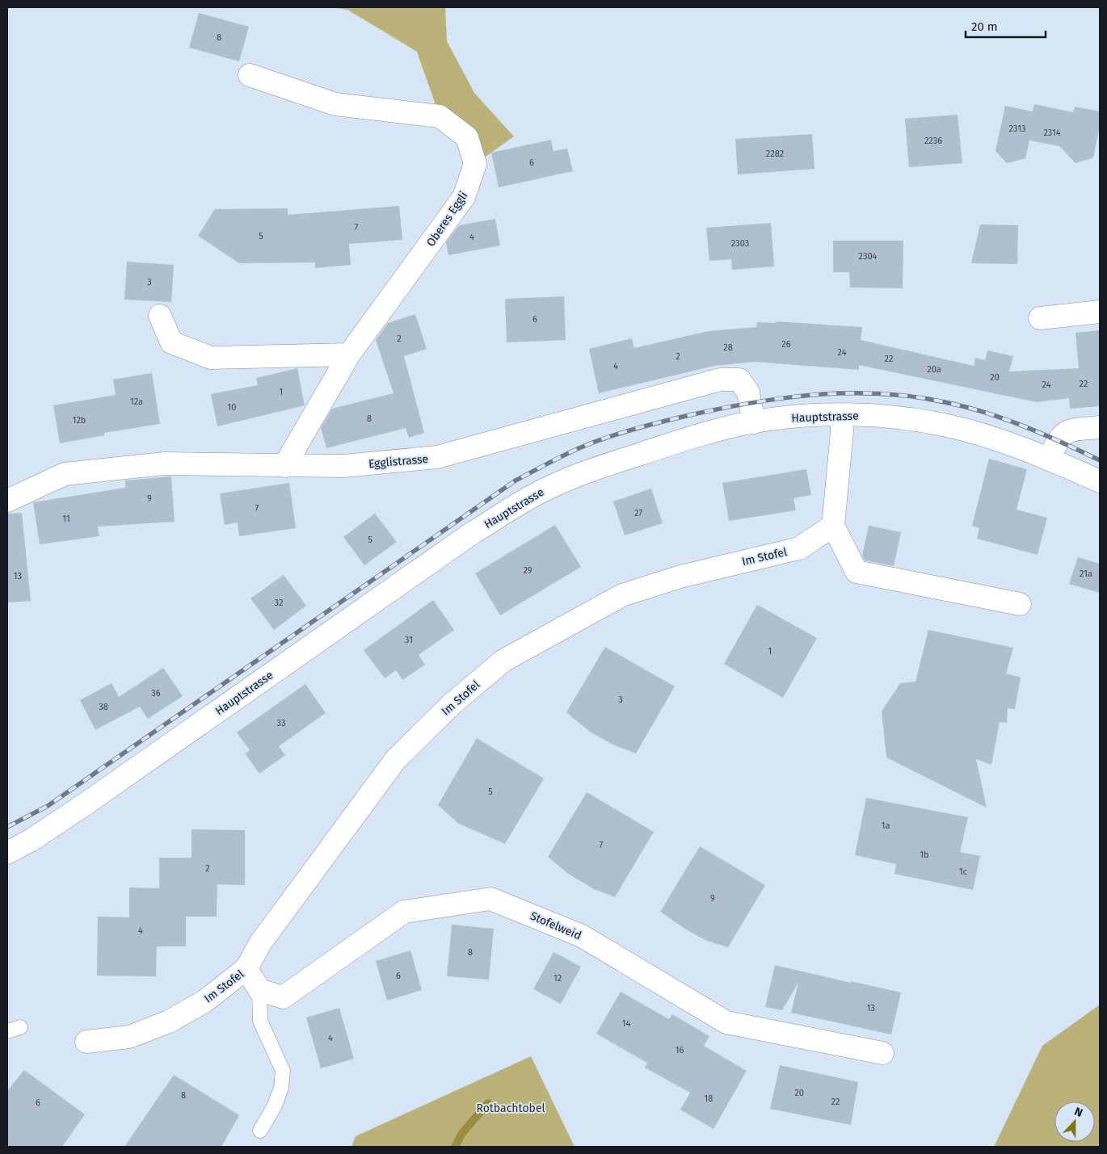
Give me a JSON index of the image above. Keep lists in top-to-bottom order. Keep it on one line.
{"streets":{"street":["Oberes Eggli","Hauptstrasse","Egglistrasse","Im Stofel","Stofelweid"]},"crossings":[["Oberes Eggli","Egglistrasse"],["Hauptstrasse","Egglistrasse"]],"parks":["Rotbachtobel"],"house_numbers":["8","2313","2314","2236","2282","6","7","5","4","2303","2304","3","6","2","26","28","24","2","22","4","20a","20","22","24","1","12a","10","8","12b","9","7","27","11","5","29","21a","13","32","31","1","36","3","38","33","5","1a","7","1b","2","1c","9","4","8","6","12","13","14","4","16","20","8","18","22","6"],"scale_bar":"20 m","north":"top"}
